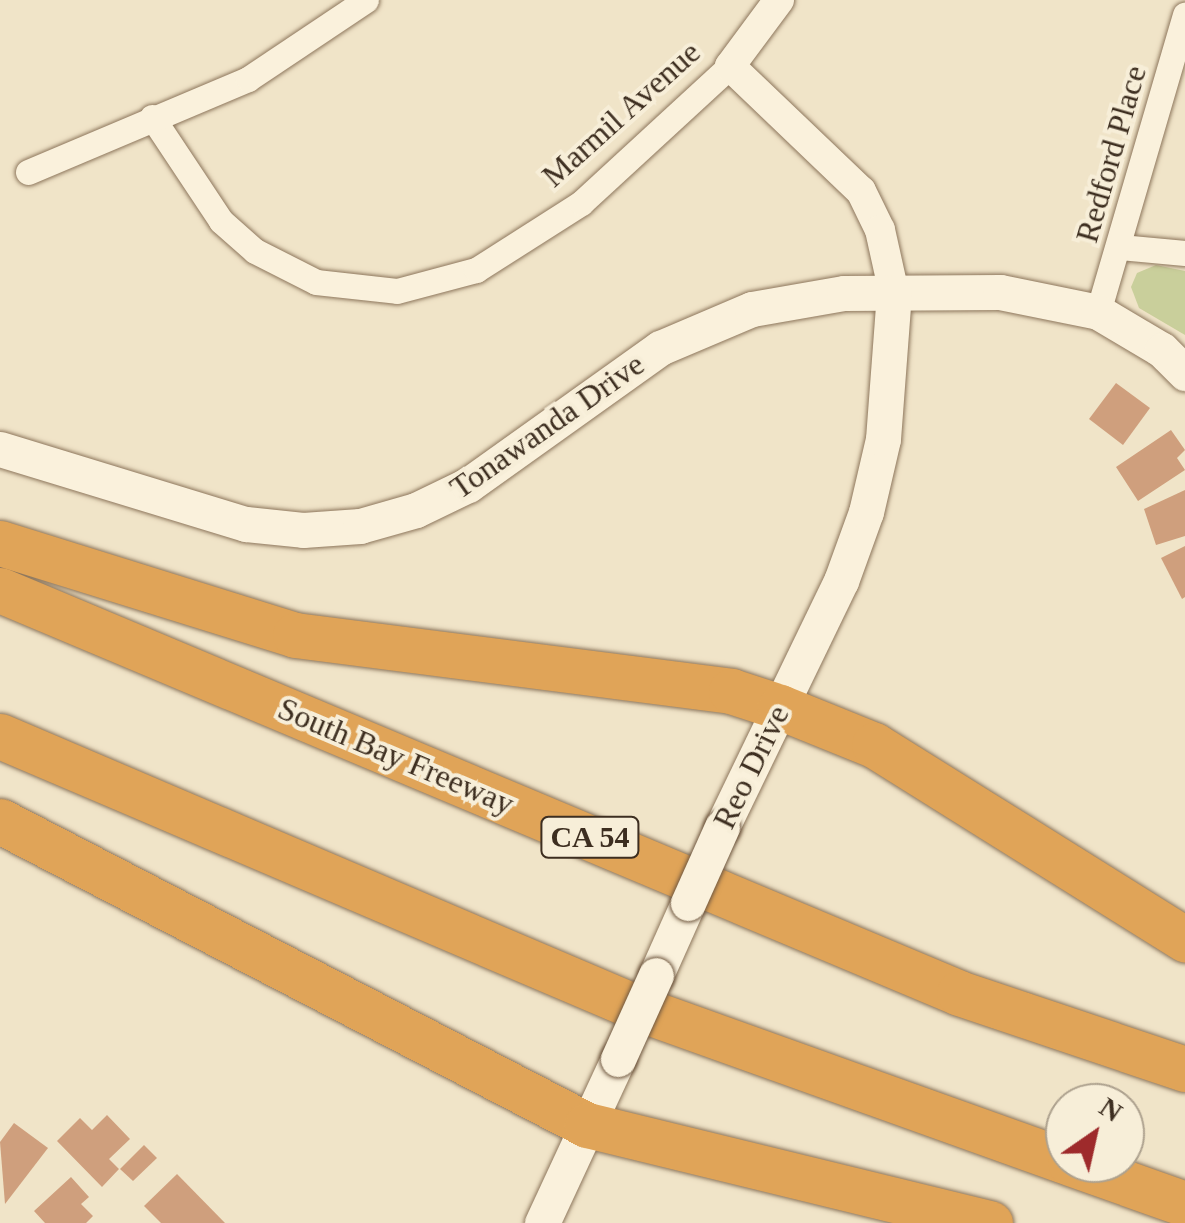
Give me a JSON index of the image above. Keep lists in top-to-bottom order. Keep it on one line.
{"streets":{"highway":["South Bay Freeway","CA 54"],"main road":["Tonawanda Drive","Reo Drive"],"street":["Marmil Avenue","Redford Place"]},"crossings":[["Redford Place","Tonawanda Drive"],["Tonawanda Drive","Reo Drive"]],"north":"top right"}
